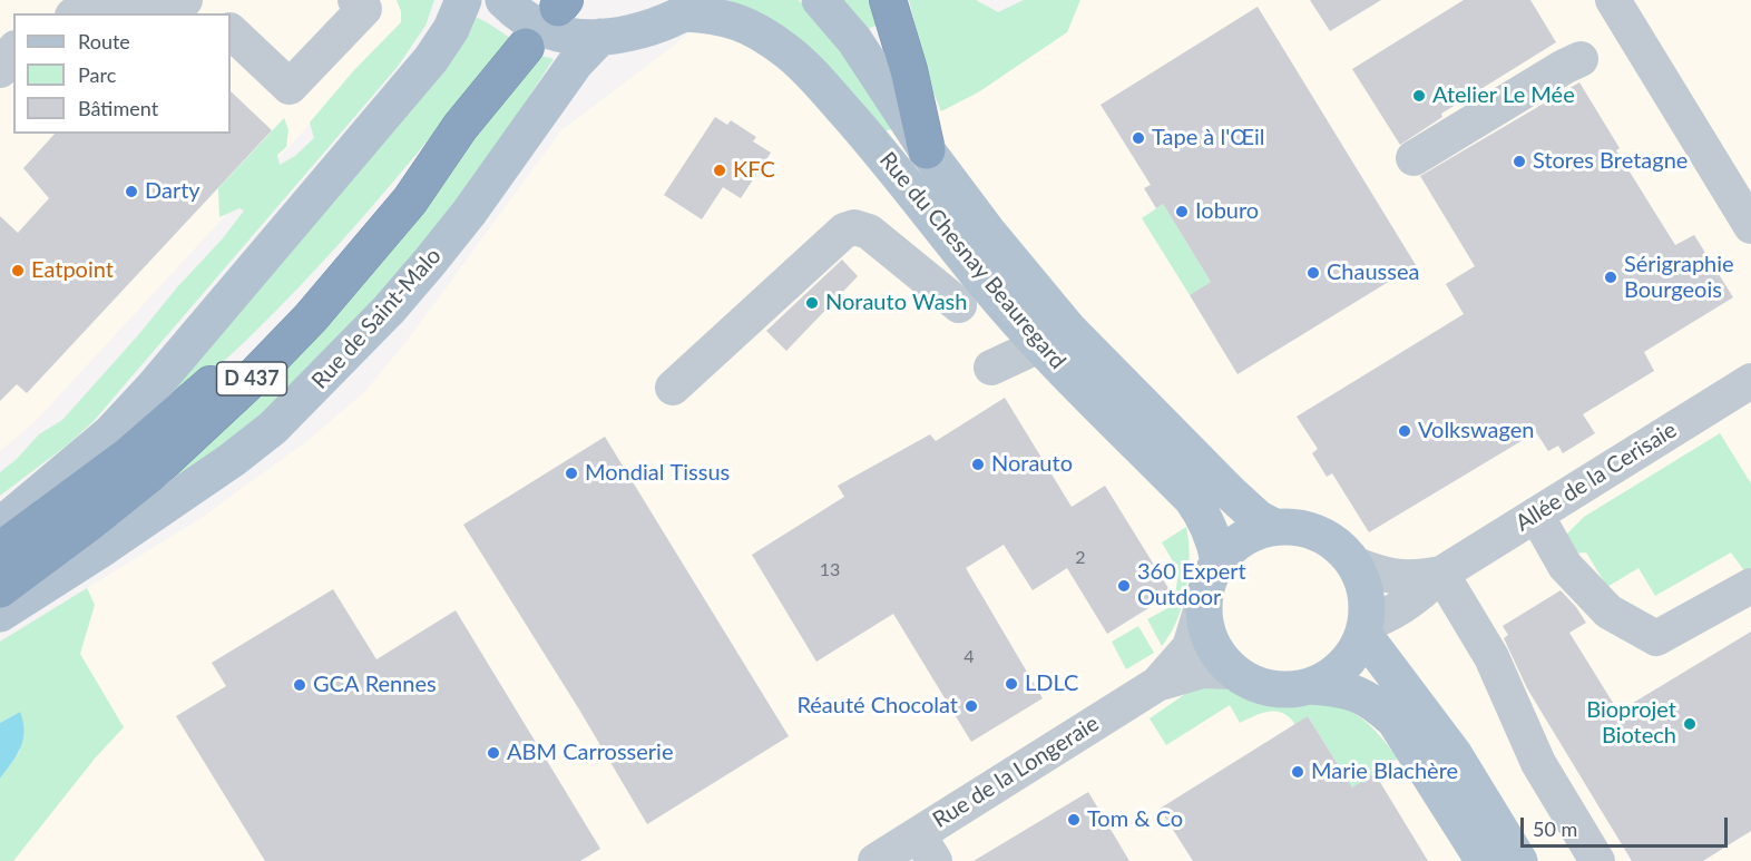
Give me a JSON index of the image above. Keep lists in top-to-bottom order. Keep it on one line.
{"streets":{"highway":["D 437"],"main road":["Rue du Chesnay Beauregard","Rue de Saint-Malo"],"street":["Allée de la Cerisaie","Rue de la Longeraie"]},"crossings":[["Rue du Chesnay Beauregard","Allée de la Cerisaie"],["Rue du Chesnay Beauregard","Rue de la Longeraie"],["Allée de la Cerisaie","Rue de la Longeraie"]],"places":["Atelier Le Mée","Tape à l'Œil","Stores Bretagne","KFC","Darty","Ioburo","Eatpoint","Chaussea","Sérigraphie Bourgeois","Norauto Wash","Volkswagen","Norauto","Mondial Tissus","360 Expert Outdoor","LDLC","GCA Rennes","Réauté Chocolat","Bioprojet Biotech","ABM Carrosserie","Marie Blachère","Tom & Co"],"house_numbers":["2","13","4"],"legend":["Route","Parc","Bâtiment"],"scale_bar":"50 m"}
